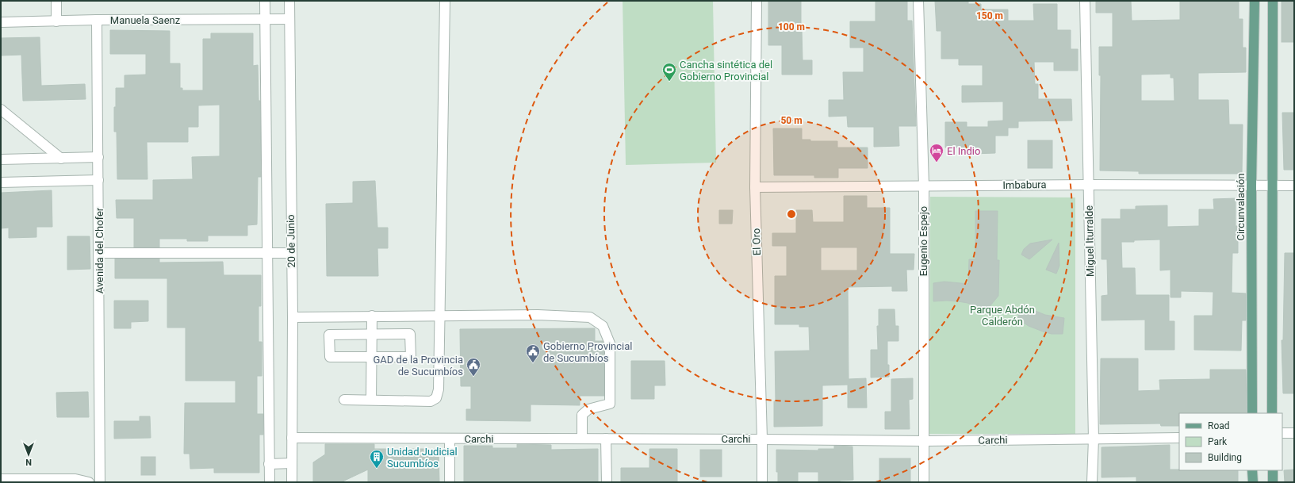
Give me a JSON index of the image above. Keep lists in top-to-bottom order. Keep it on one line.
{"streets":{"main road":["Circunvalación"],"street":["Manuela Saenz","Imbabura","20 de Junio","Eugenio Espejo","Miguel Iturralde","El Oro","Avenida del Chofer","Carchi"]},"crossings":[["Manuela Saenz","20 de Junio"],["Manuela Saenz","Avenida del Chofer"],["Imbabura","Circunvalación"],["Imbabura","Eugenio Espejo"],["Imbabura","Miguel Iturralde"],["Imbabura","El Oro"],["20 de Junio","Carchi"],["Eugenio Espejo","Carchi"],["Miguel Iturralde","Carchi"],["El Oro","Carchi"]],"parks":["Parque Abdón Calderón"],"places":{"sports":["Cancha sintética del Gobierno Provincial"],"hotel":["El Indio"],"public building":["Gobierno Provincial de Sucumbíos","GAD de la Provincia de Sucumbíos"],"building":["Unidad Judicial Sucumbíos"]},"legend":["Road","Park","Building"],"north":"bottom","rings":["150 m","100 m","50 m"]}
